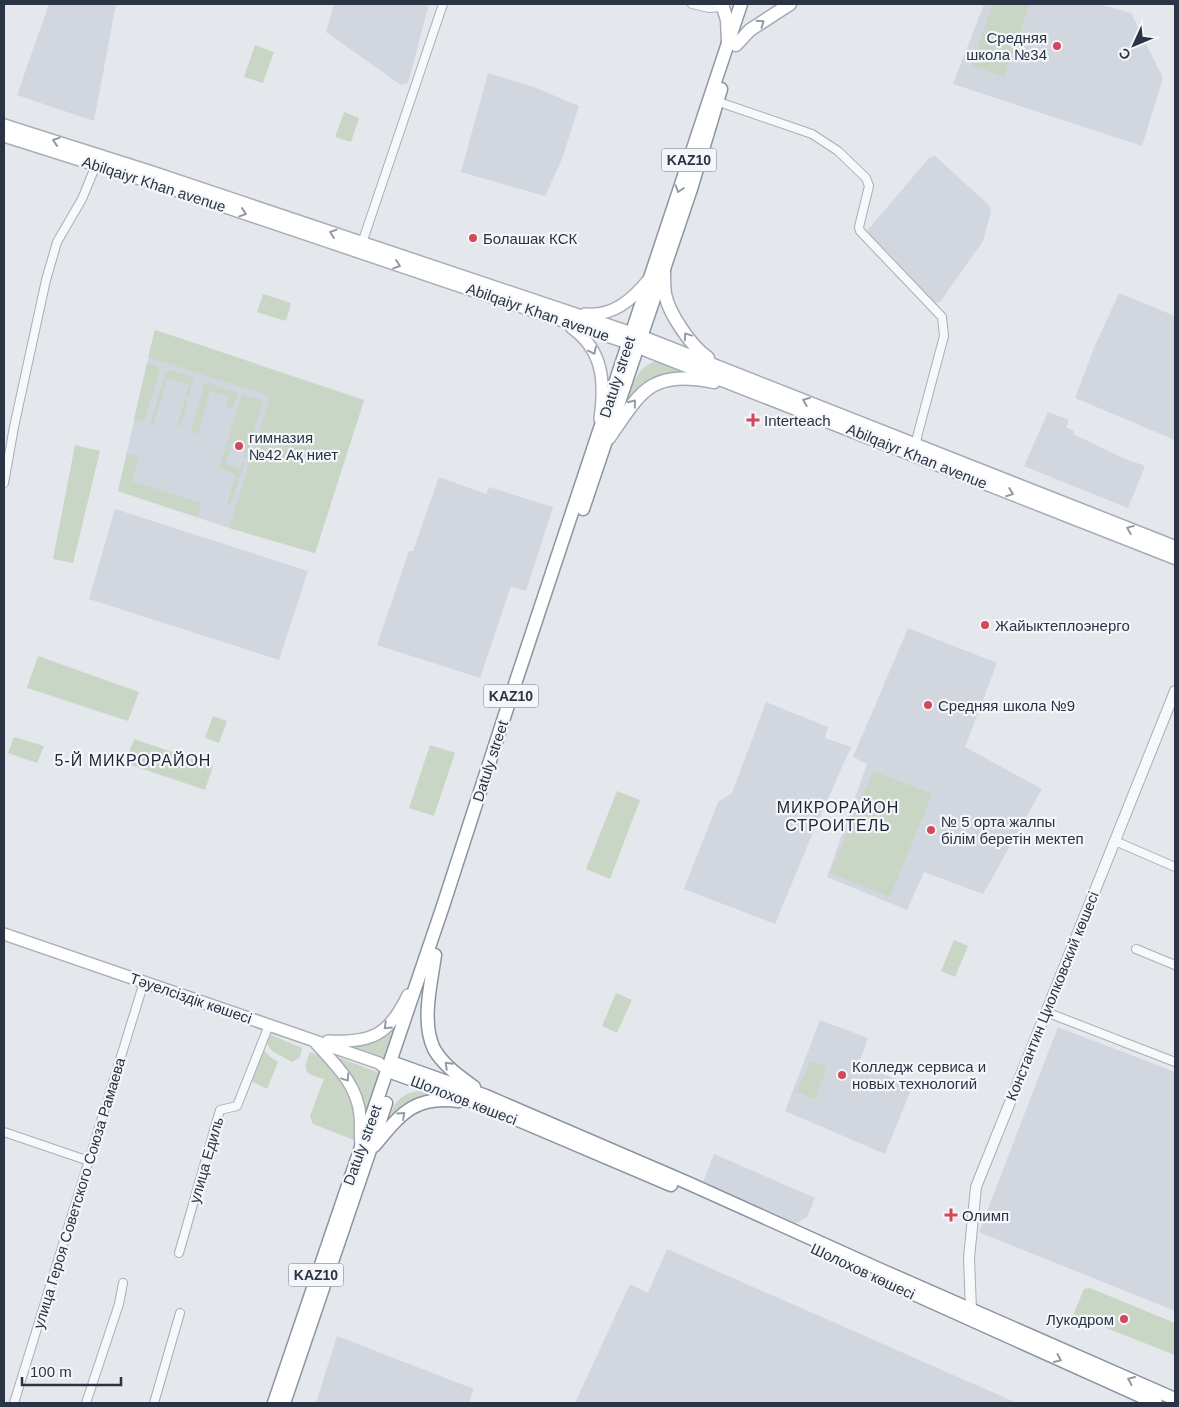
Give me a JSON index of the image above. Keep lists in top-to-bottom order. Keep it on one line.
{"streets":{"main road":["KAZ10","Abilqaiyr Khan avenue","Datuly street","Тәуелсіздік көшесі","Шолохов көшесі"],"street":["Константин Циолковский көшесі","улица Едиль","улица Героя Советского Союза Рамаева"]},"crossings":[["Abilqaiyr Khan avenue","Datuly street"],["Datuly street","Тәуелсіздік көшесі"],["Datuly street","Шолохов көшесі"],["Константин Циолковский көшесі","Шолохов көшесі"],["Тәуелсіздік көшесі","Шолохов көшесі"],["Тәуелсіздік көшесі","улица Едиль"],["Тәуелсіздік көшесі","улица Героя Советского Союза Рамаева"]],"districts":["5-Й МИКРОРАЙОН","МИКРОРАЙОН СТРОИТЕЛЬ"],"places":{"other":["Средняя школа №34","Болашак КСК","гимназия №42 Ақ ниет","Жайыктеплоэнерго","Средняя школа №9","№ 5 орта жалпы білім беретін мектеп","Колледж сервиса и новых технологий","Лукодром"],"health":["Interteach","Олимп"]},"scale_bar":"100 m","north":"bottom left"}
